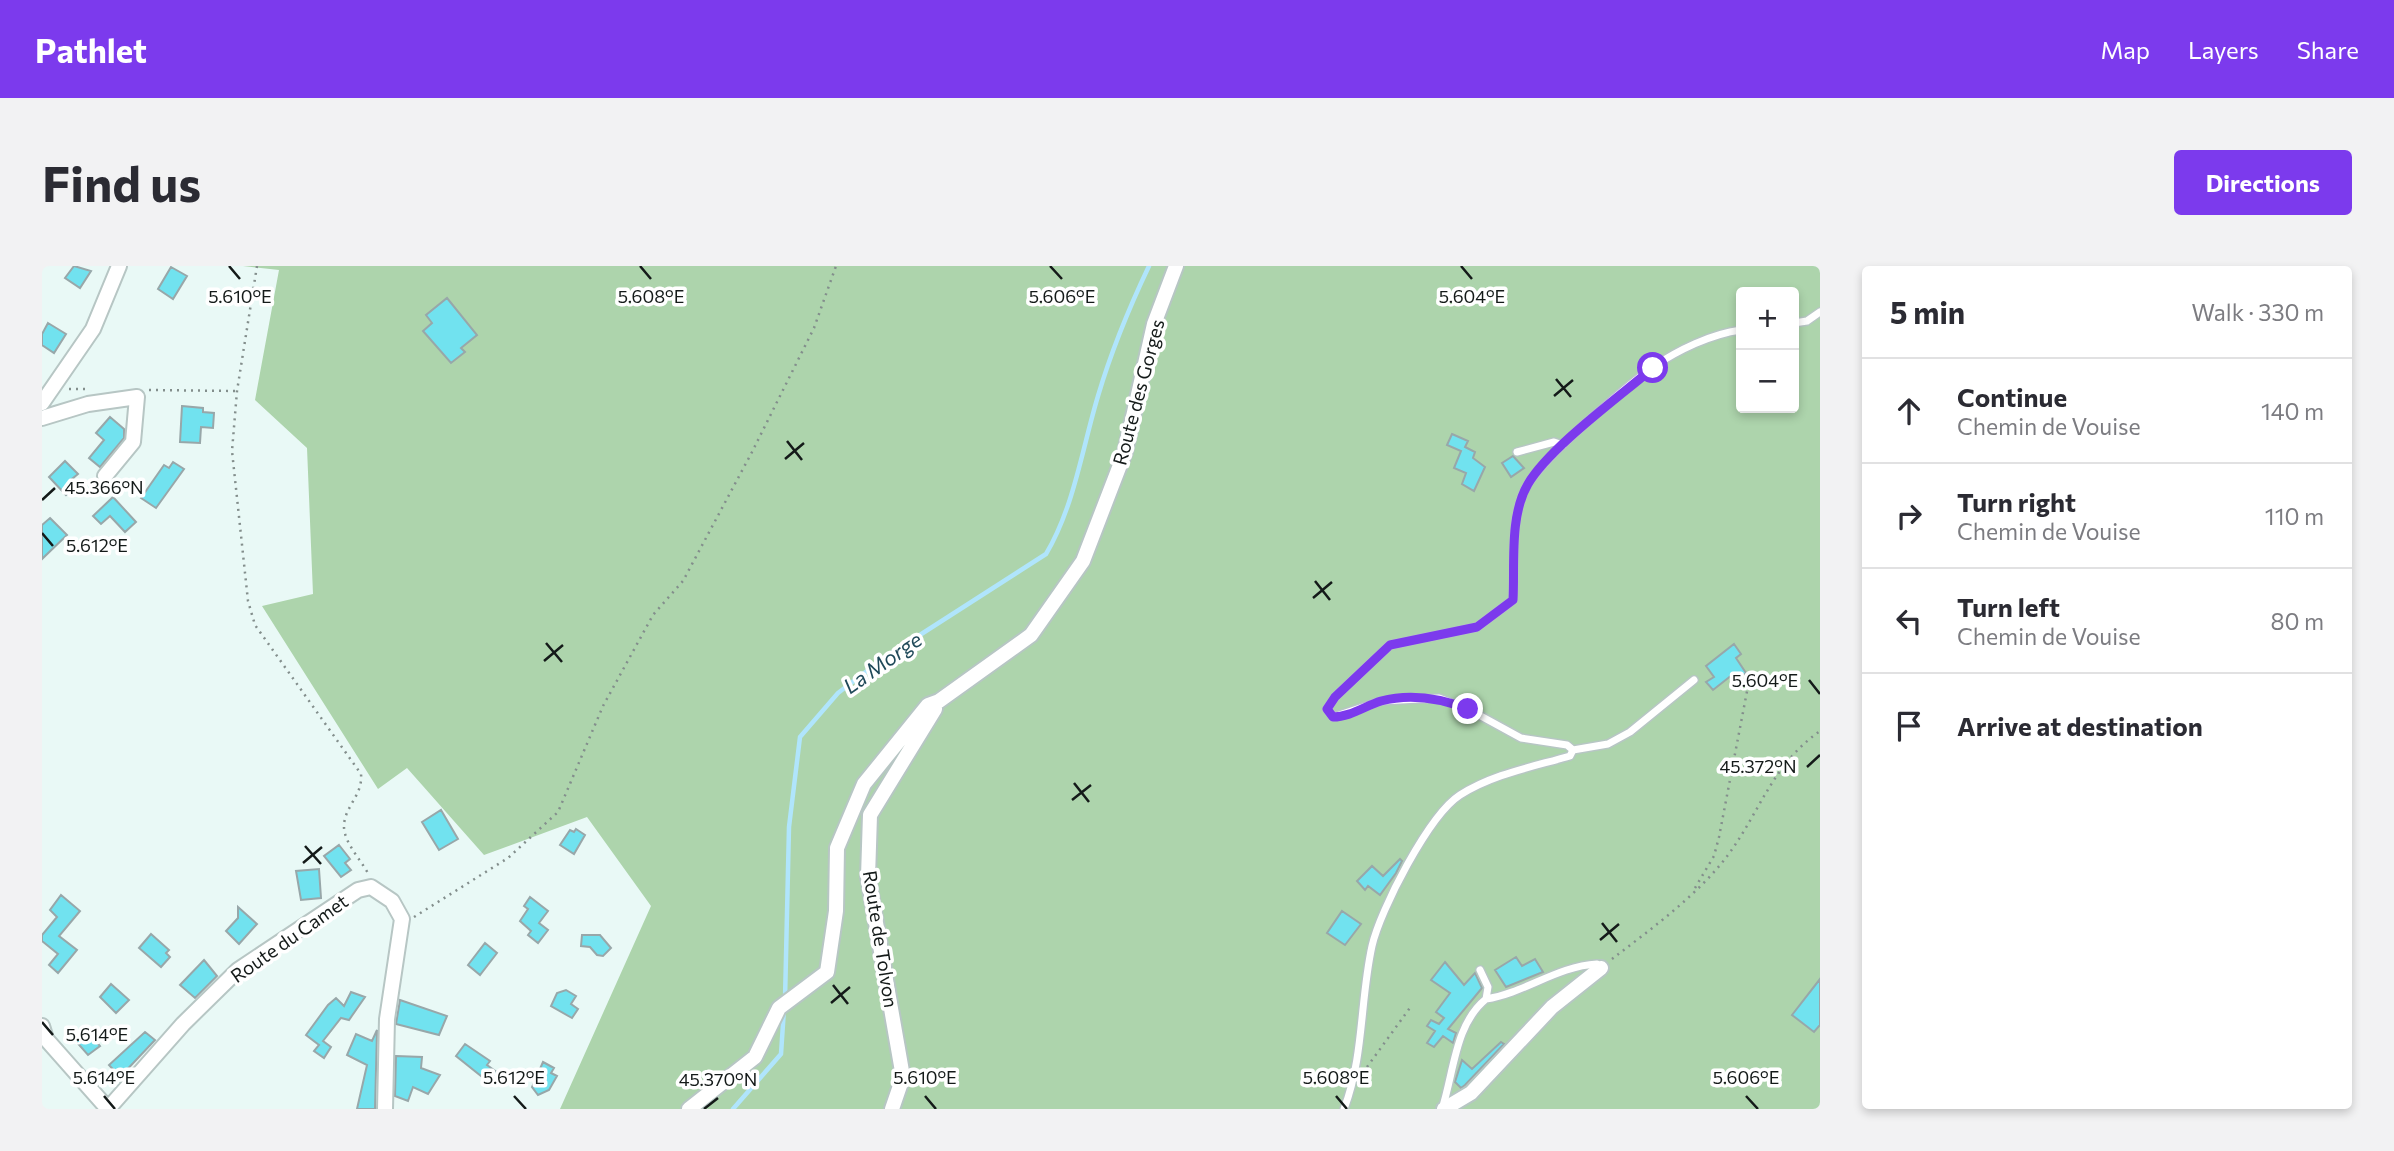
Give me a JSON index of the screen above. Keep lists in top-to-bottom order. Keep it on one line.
{"streets":{"street":["Route des Gorges","Route du Camet","Route de Tolvon"]},"crossings":[["Route des Gorges","Route de Tolvon"]],"water":["La Morge"],"page":{"header":"Pathlet","nav":["Map","Layers","Share"],"buttons":"Directions","title":"Find us","heading":["5 min","Walk · 330 m"],"map_buttons":["+","−"],"list":[["Continue","Chemin de Vouise","140 m"],["Turn right","Chemin de Vouise","110 m"],["Turn left","Chemin de Vouise","80 m"],"Arrive at destination"]},"coordinates":["5.610°E","5.608°E","5.606°E","5.604°E","45.366°N","5.612°E","45.372°N","5.614°E","45.370°N"]}
